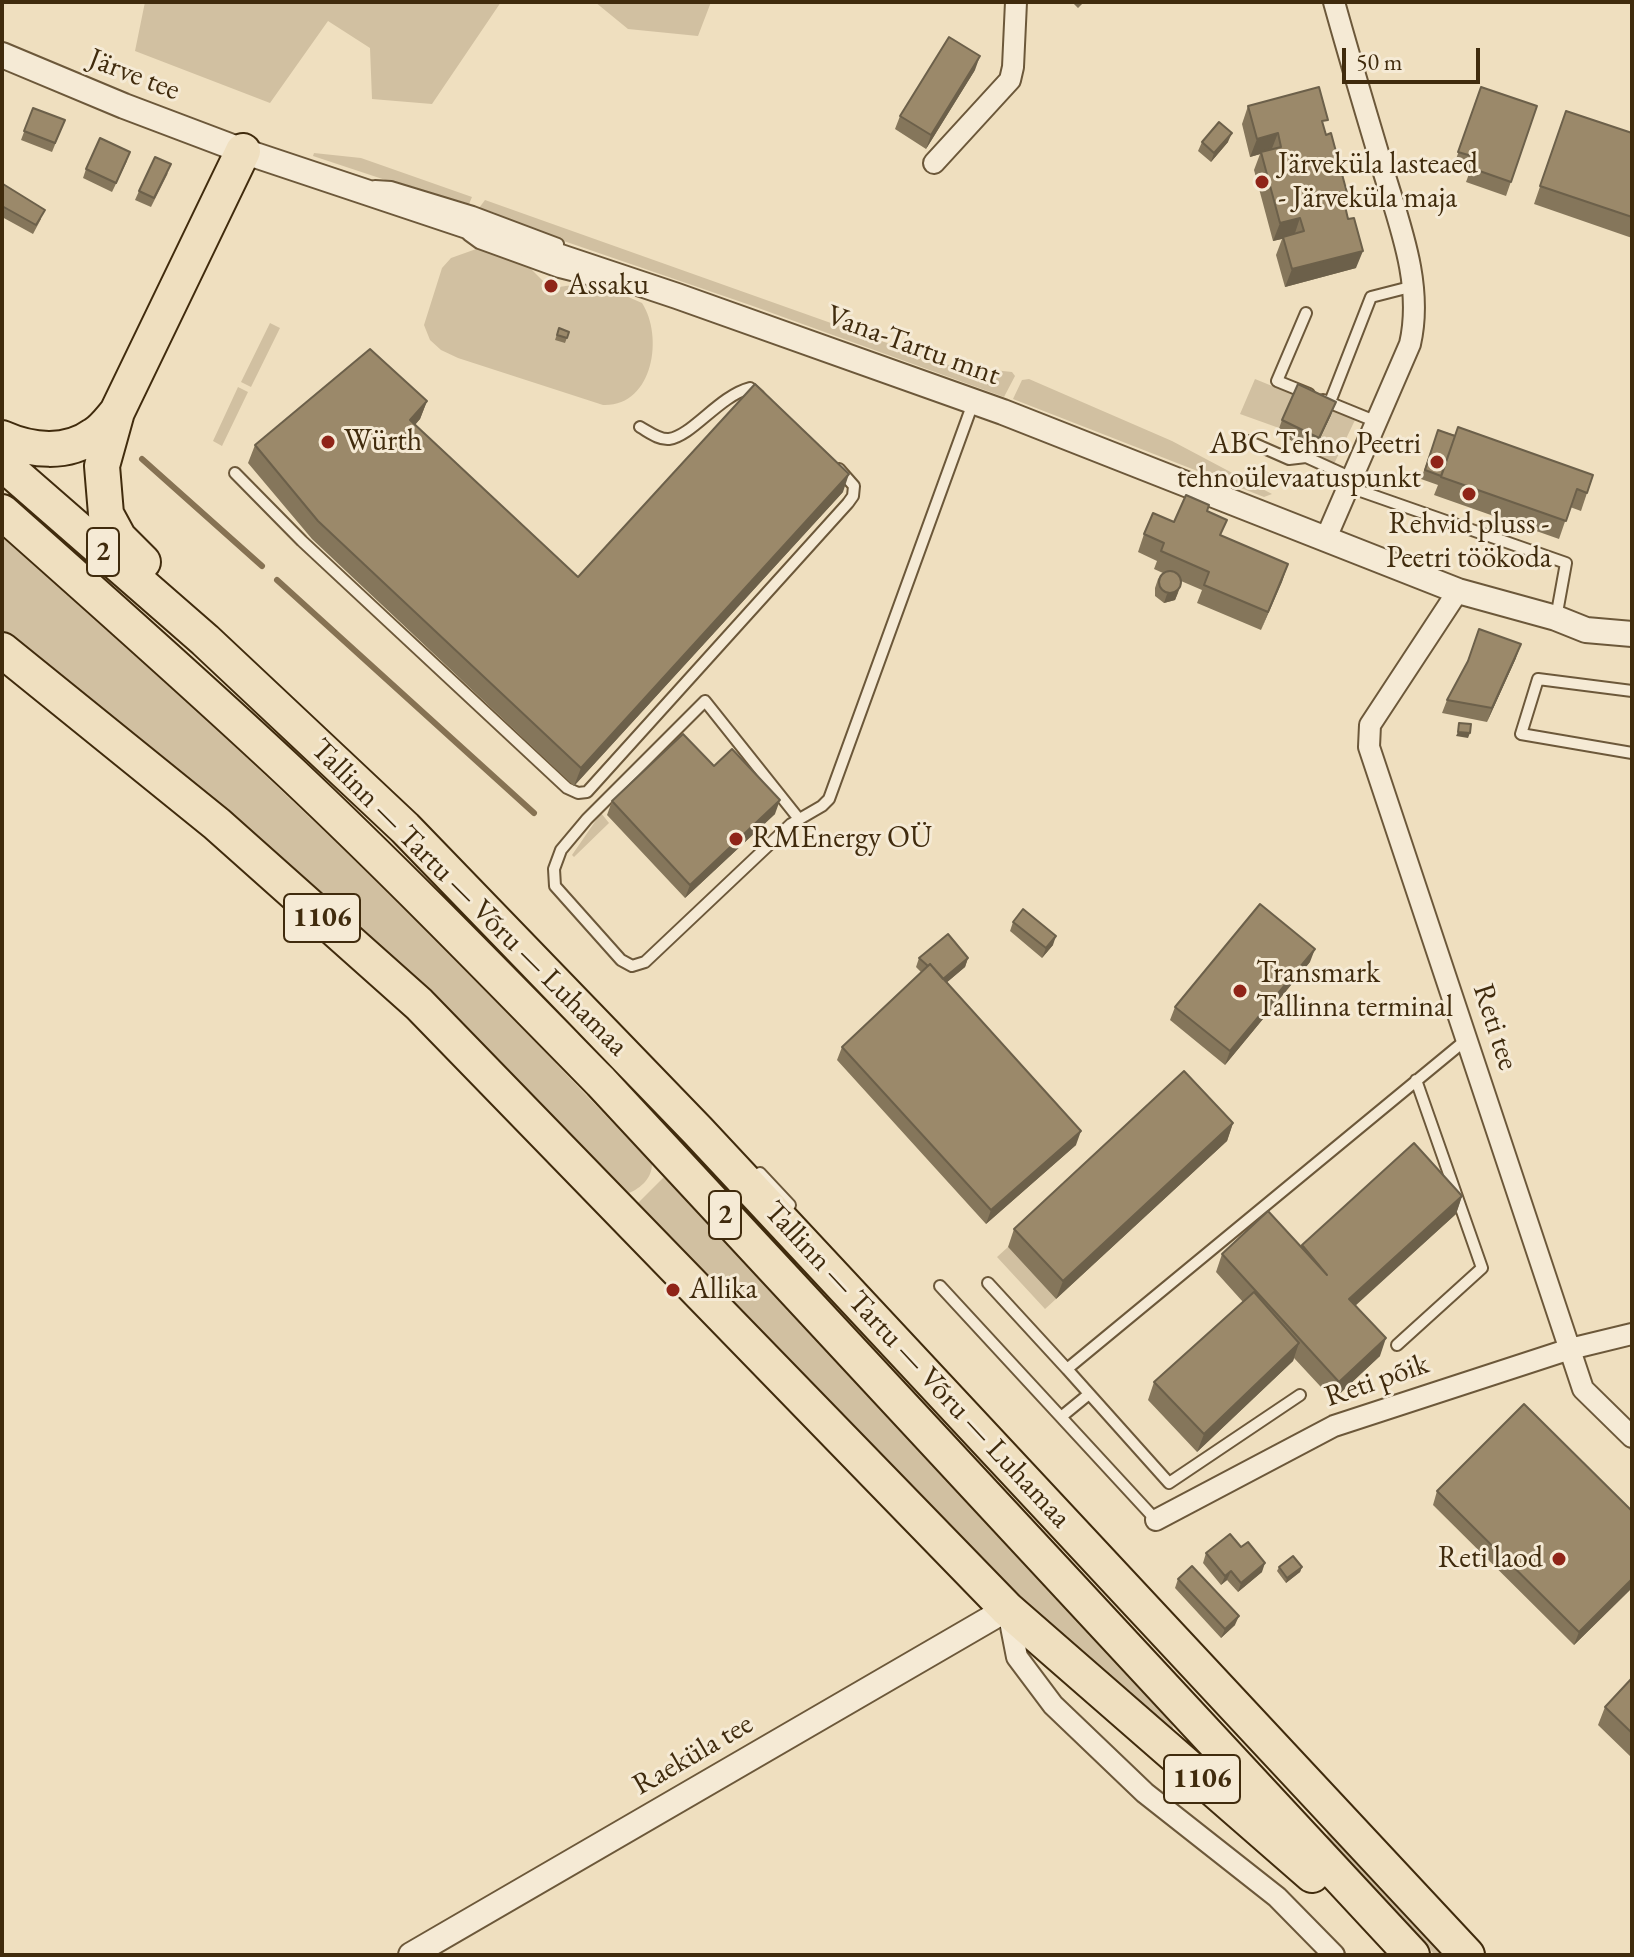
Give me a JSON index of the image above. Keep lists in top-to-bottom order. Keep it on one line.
{"streets":{"highway":["2","Tallinn — Tartu — Võru — Luhamaa","1106"],"street":["Järve tee","Vana-Tartu mnt","Reti tee","Reti põik","Raeküla tee"]},"crossings":[["Järve tee","Vana-Tartu mnt"],["Vana-Tartu mnt","Reti tee"],["1106","Raeküla tee"],["Reti tee","Reti põik"]],"places":["Järveküla lasteaed - Järveküla maja","Assaku","Würth","ABC Tehno Peetri tehnoülevaatuspunkt","Rehvid pluss - Peetri töökoda","RMEnergy OÜ","Transmark Tallinna terminal","Allika","Reti laod"],"scale_bar":"50 m"}
